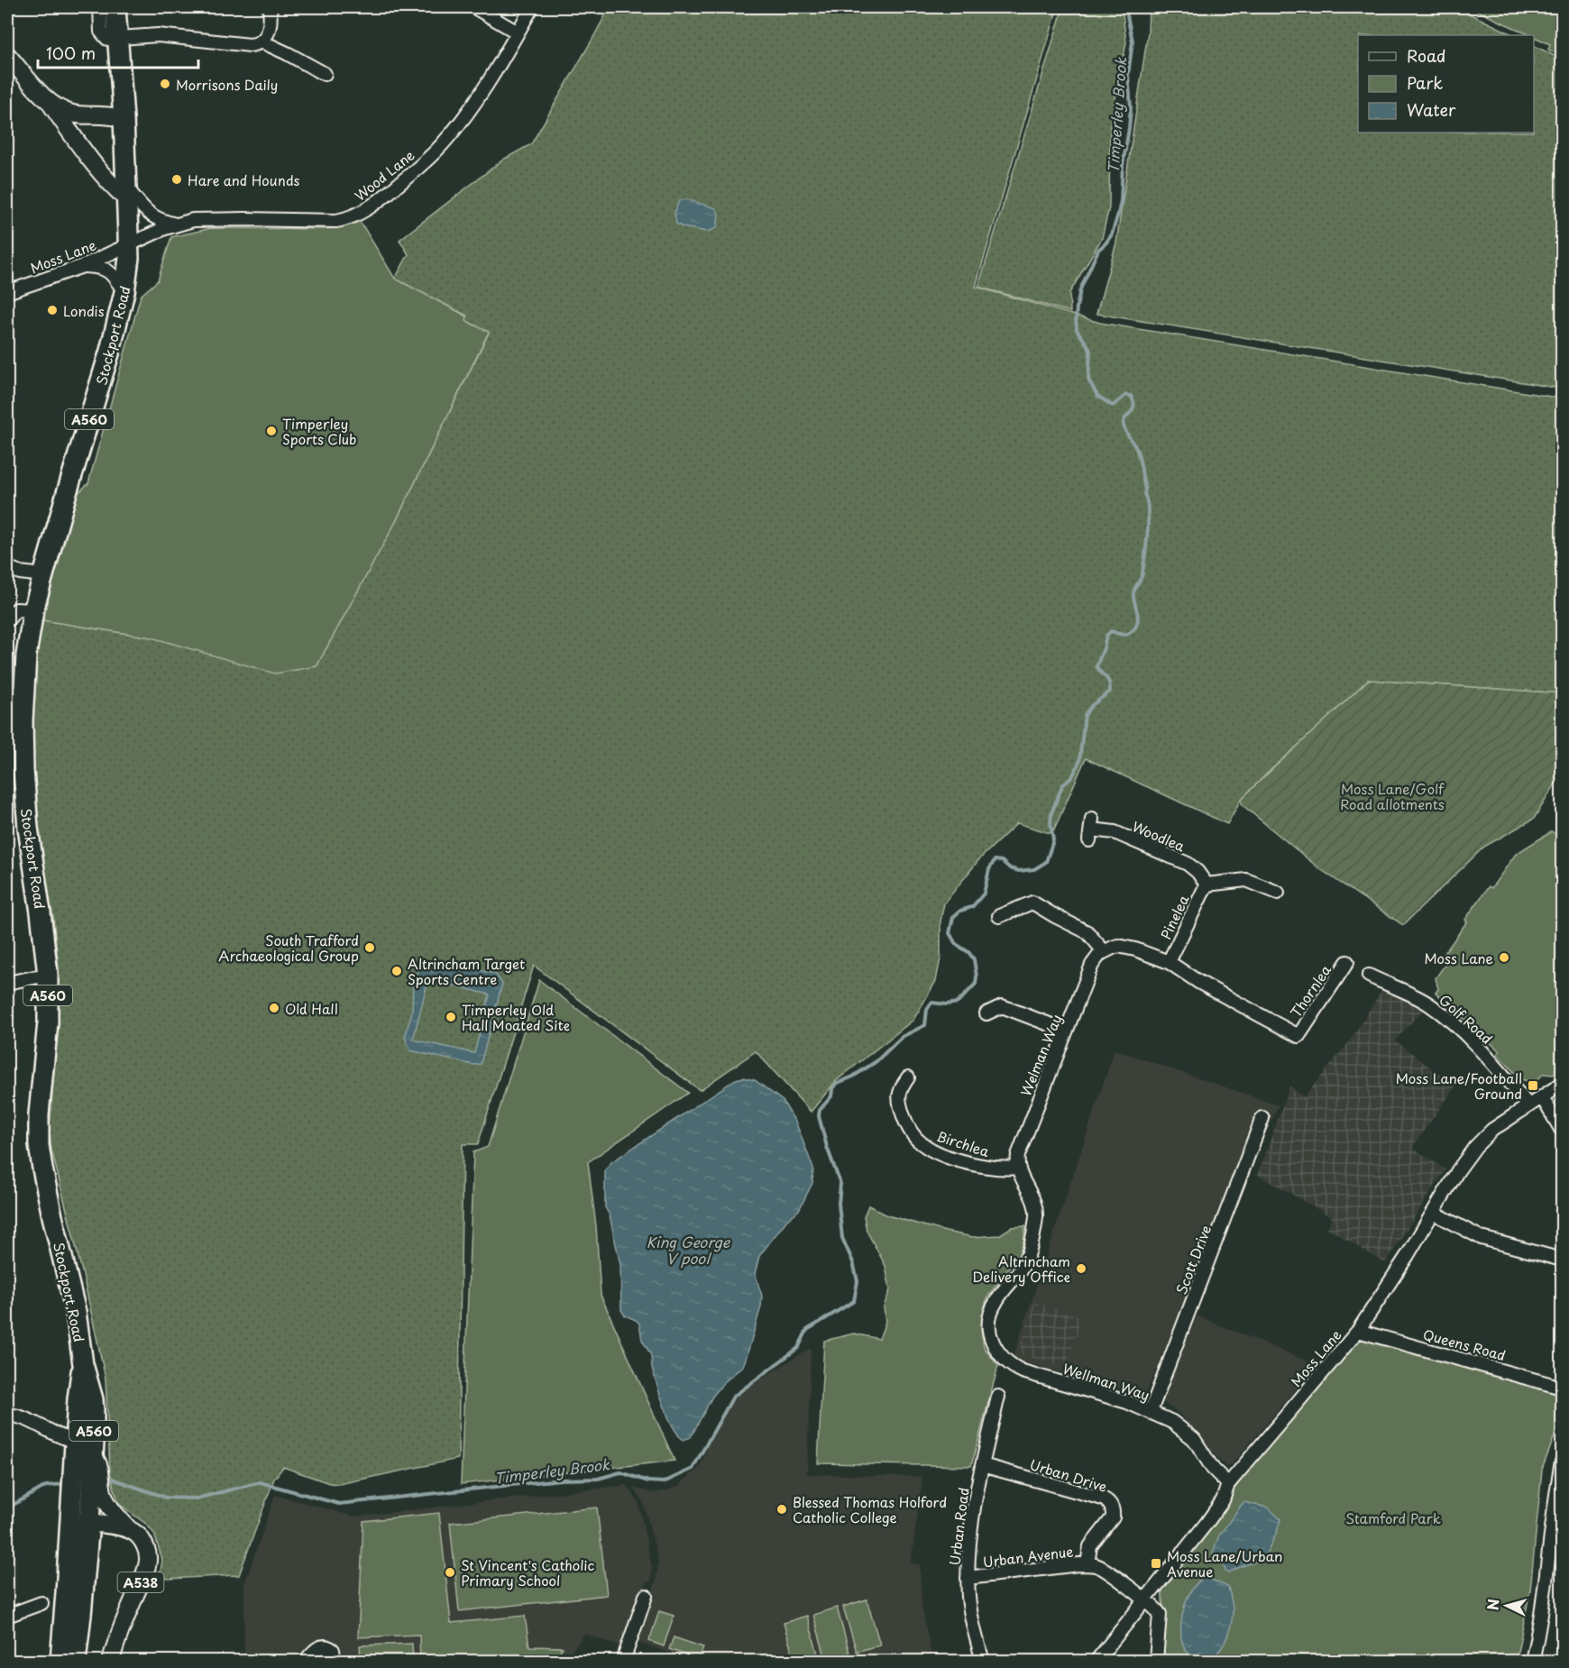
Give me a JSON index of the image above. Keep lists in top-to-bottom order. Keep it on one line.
{"streets":{"highway":["Stockport Road","A560"],"main road":["A538"],"street":["Wood Lane","Moss Lane","Woodlea","Pinelea","Thornlea","Golf Road","Welman Way","Birchlea","Scott Drive","Queens Road","Wellman Way","Urban Drive","Urban Road","Urban Avenue"]},"crossings":[["Wood Lane","Moss Lane"],["Wood Lane","Stockport Road"],["Moss Lane","Stockport Road"],["Moss Lane","Golf Road"],["Moss Lane","Queens Road"],["Moss Lane","Wellman Way"],["Moss Lane","Urban Avenue"],["Stockport Road","A560"],["Woodlea","Pinelea"],["Pinelea","Thornlea"],["Welman Way","Birchlea"],["Welman Way","Wellman Way"],["Birchlea","Wellman Way"],["Scott Drive","Wellman Way"],["Urban Drive","Urban Road"],["Urban Drive","Urban Avenue"],["Urban Road","Urban Avenue"]],"water":["Timperley Brook","King George V pool"],"parks":["Moss Lane/Golf Road allotments","Stamford Park"],"places":{"other":["Morrisons Daily","Hare and Hounds","Londis","Timperley Sports Club","South Trafford Archaeological Group","Moss Lane","Altrincham Target Sports Centre","Old Hall","Timperley Old Hall Moated Site","Altrincham Delivery Office","Blessed Thomas Holford Catholic College","St Vincent's Catholic Primary School"],"transit":["Moss Lane/Football Ground","Moss Lane/Urban Avenue"]},"legend":["Road","Park","Water"],"scale_bar":"100 m","north":"left"}
